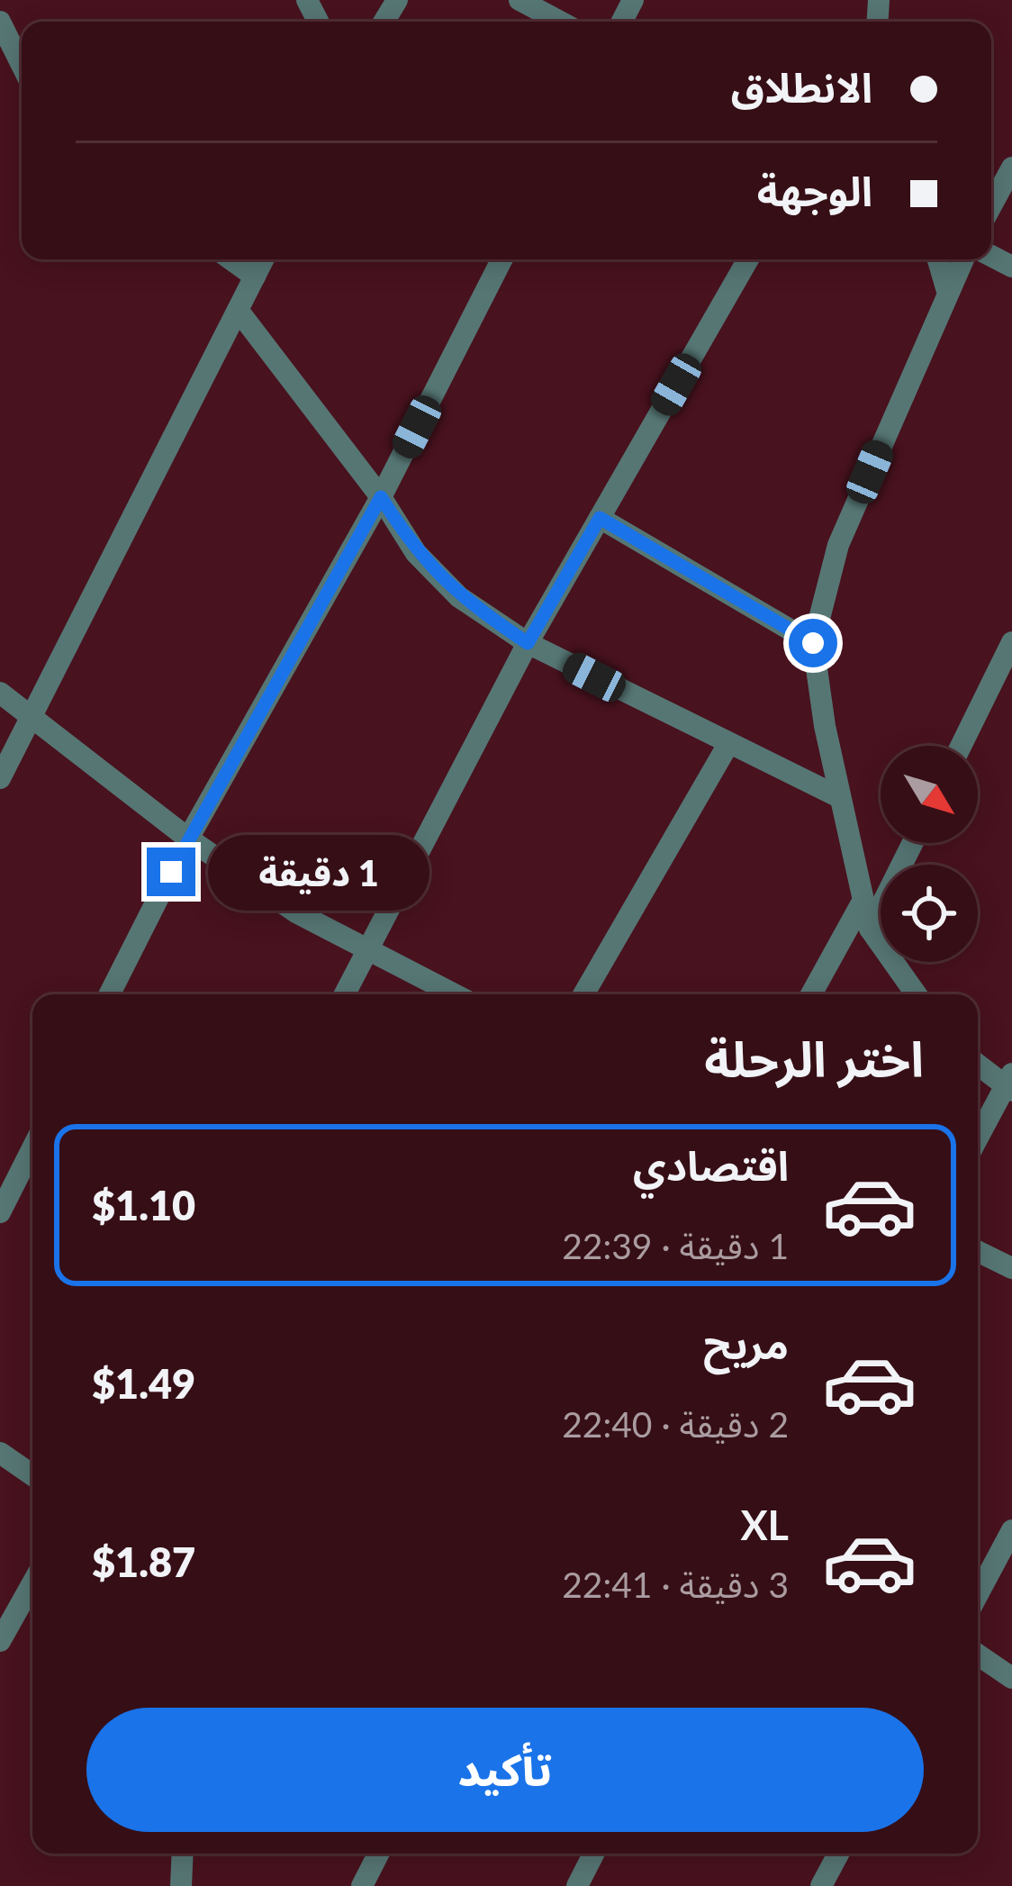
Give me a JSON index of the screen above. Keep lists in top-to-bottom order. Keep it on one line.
{"north":"bottom right","page":{"banner":["الانطلاق","الوجهة"],"bubble":"1 دقيقة","heading":"اختر الرحلة","list":[{"name":"اقتصادي","note":"1 دقيقة · 22:39","value":"$1.10"},{"name":"مريح","note":"2 دقيقة · 22:40","value":"$1.49"},{"name":"XL","note":"3 دقيقة · 22:41","value":"$1.87"}],"buttons":"تأكيد"}}
